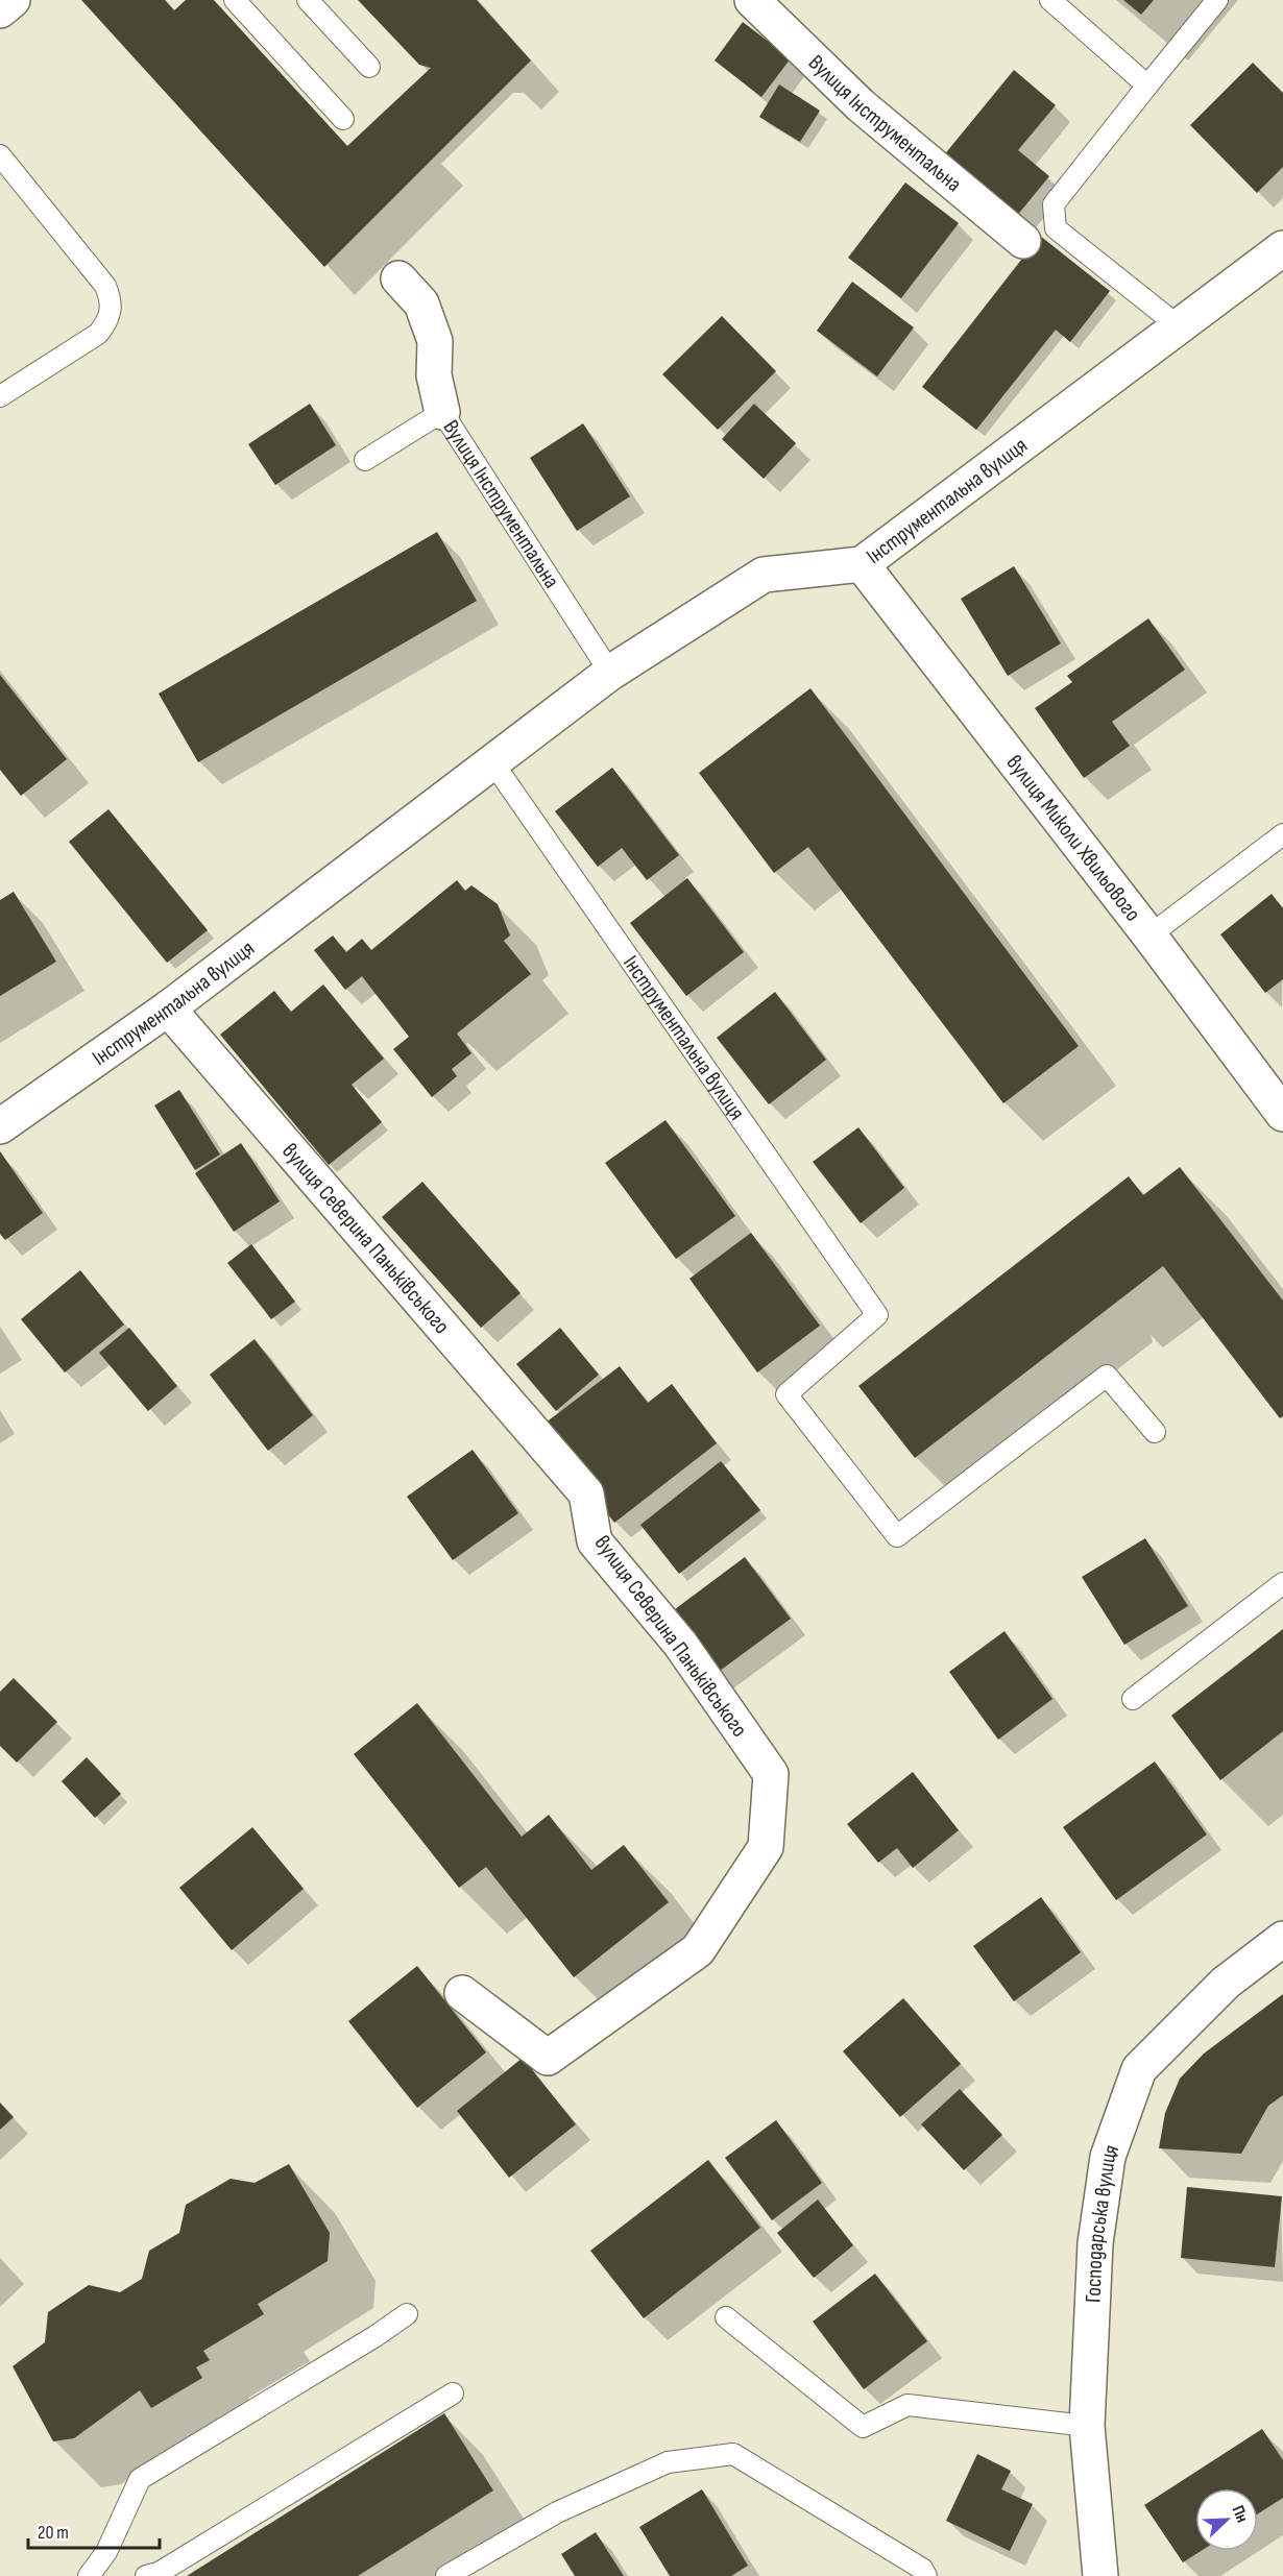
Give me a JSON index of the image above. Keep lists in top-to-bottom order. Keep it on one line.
{"streets":{"street":["Вулиця Інструментальна","Інструментальна вулиця","вулиця Миколи Хвильового","вулиця Северина Паньківського","Господарська вулиця"]},"crossings":[["Вулиця Інструментальна","Інструментальна вулиця"],["Інструментальна вулиця","вулиця Миколи Хвильового"],["Інструментальна вулиця","вулиця Северина Паньківського"]],"scale_bar":"20 m","north":"top right"}
